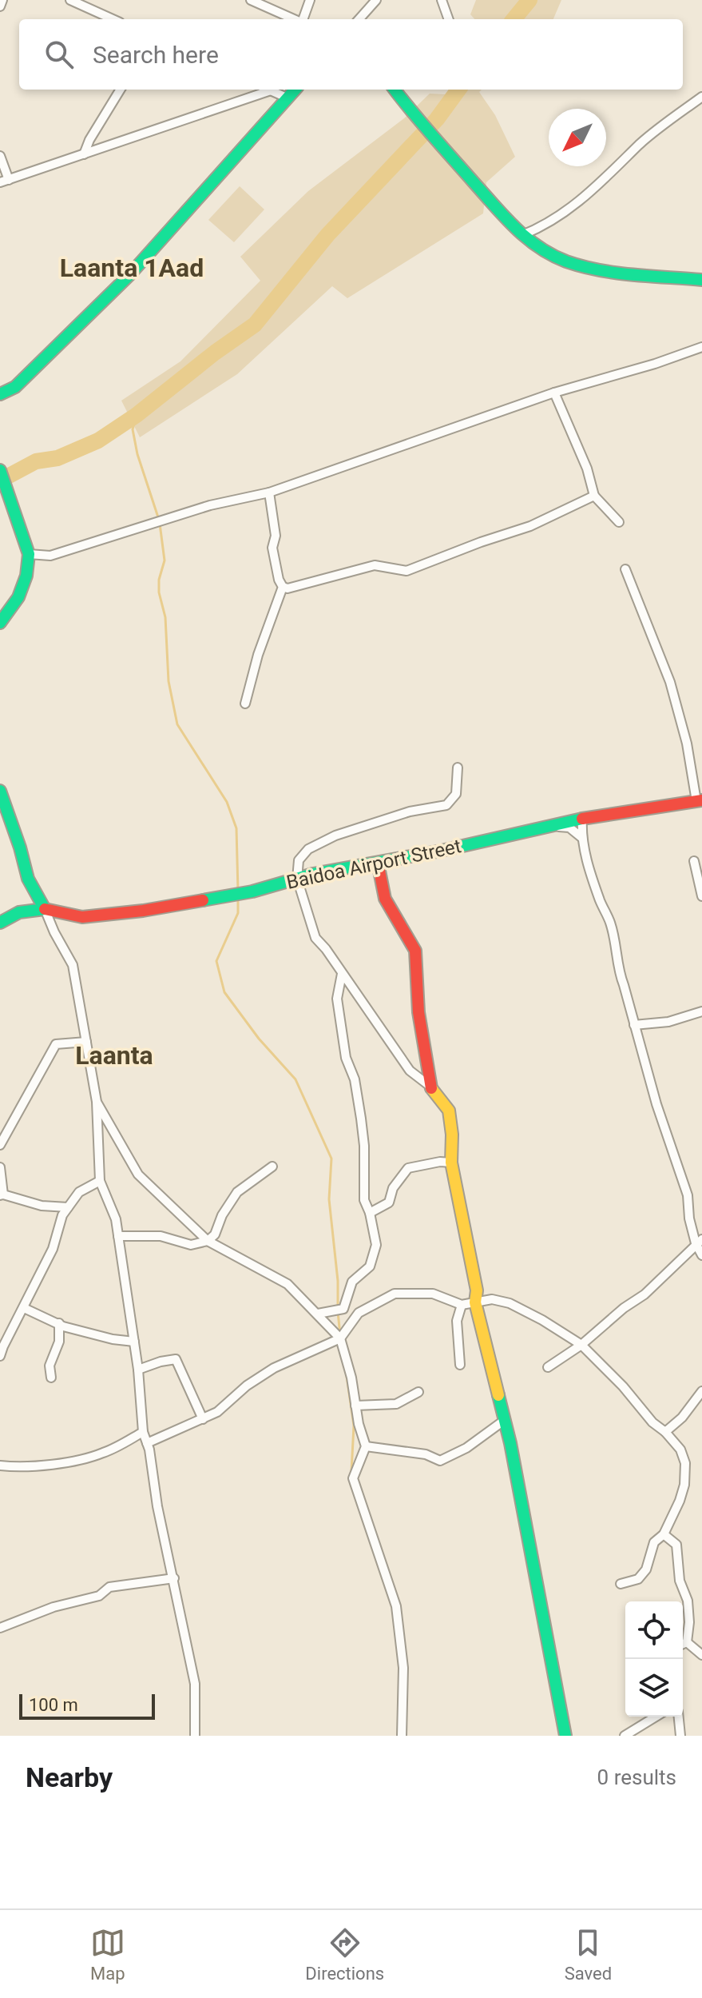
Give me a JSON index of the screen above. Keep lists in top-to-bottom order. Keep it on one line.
{"streets":{"street":["Baidoa Airport Street"]},"districts":["Laanta 1Aad","Laanta"],"scale_bar":"100 m","north":"bottom left","page":{"search":"Search here","scale":"100 m","heading":["Nearby","0 results"],"nav":["Map","Directions","Saved"]}}
